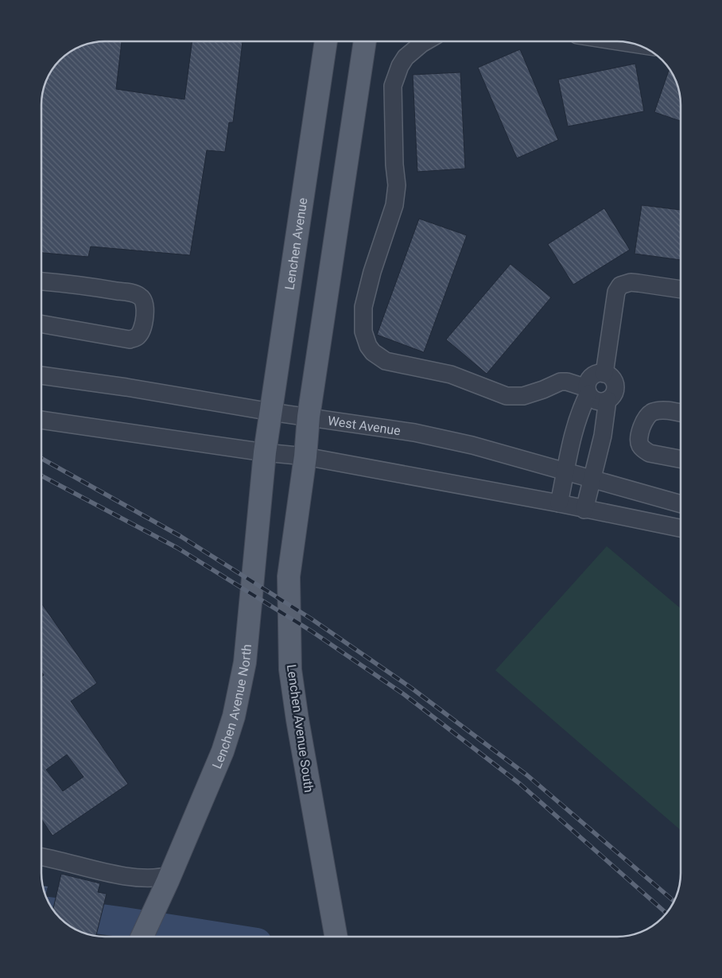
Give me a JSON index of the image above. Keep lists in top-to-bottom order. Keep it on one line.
{"streets":{"main road":["Lenchen Avenue","Lenchen Avenue North","Lenchen Avenue South"],"street":["West Avenue"]},"crossings":[["Lenchen Avenue","West Avenue"],["Lenchen Avenue","Lenchen Avenue North"],["West Avenue","Lenchen Avenue South"]]}
